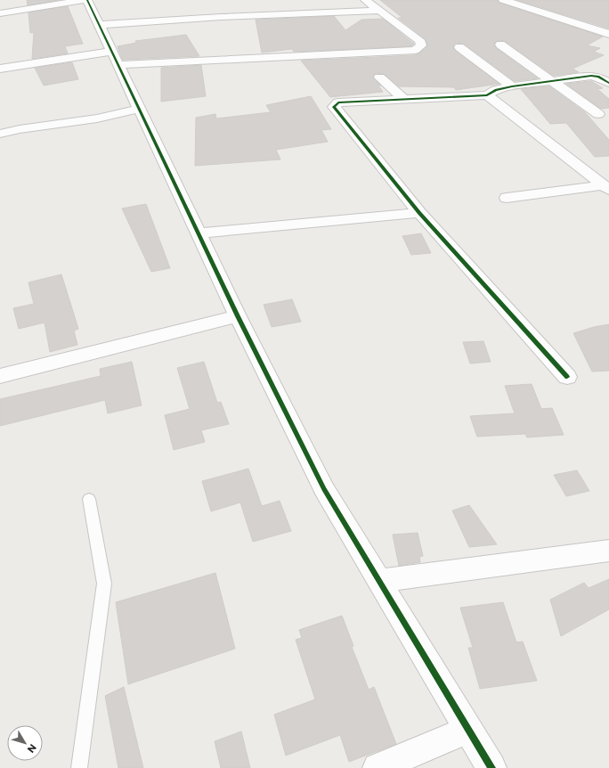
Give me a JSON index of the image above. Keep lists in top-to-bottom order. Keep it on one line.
{"north":"bottom right"}
